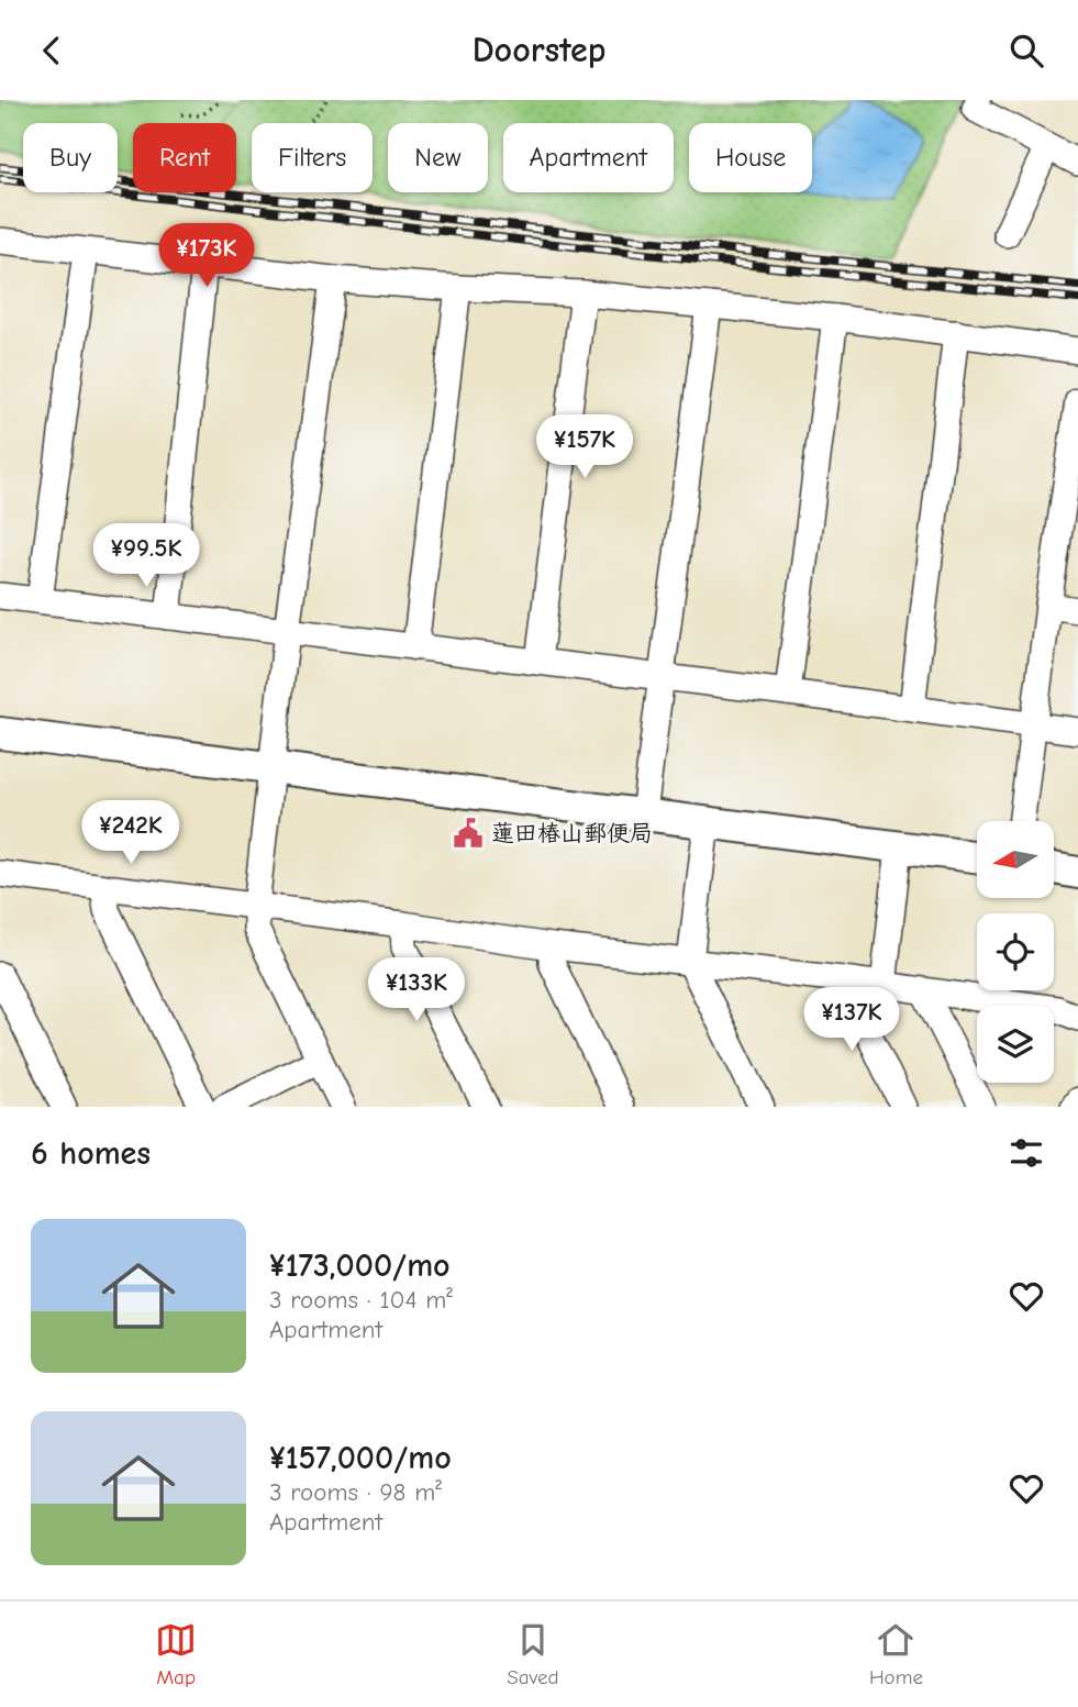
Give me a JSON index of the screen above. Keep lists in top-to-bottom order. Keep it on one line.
{"places":{"public building":["蓮田椿山郵便局"]},"north":"left","page":{"header":"Doorstep","chip":["Buy","Rent","Filters","New","Apartment","House"],"price":["¥173K","¥157K","¥99.5K","¥242K","¥133K","¥137K"],"heading":"6 homes","list":[{"name":"¥173,000/mo","note":"3 rooms · 104 m² · Apartment"},{"name":"¥157,000/mo","note":"3 rooms · 98 m² · Apartment"}],"tabs":["Map","Saved","Home"]}}
